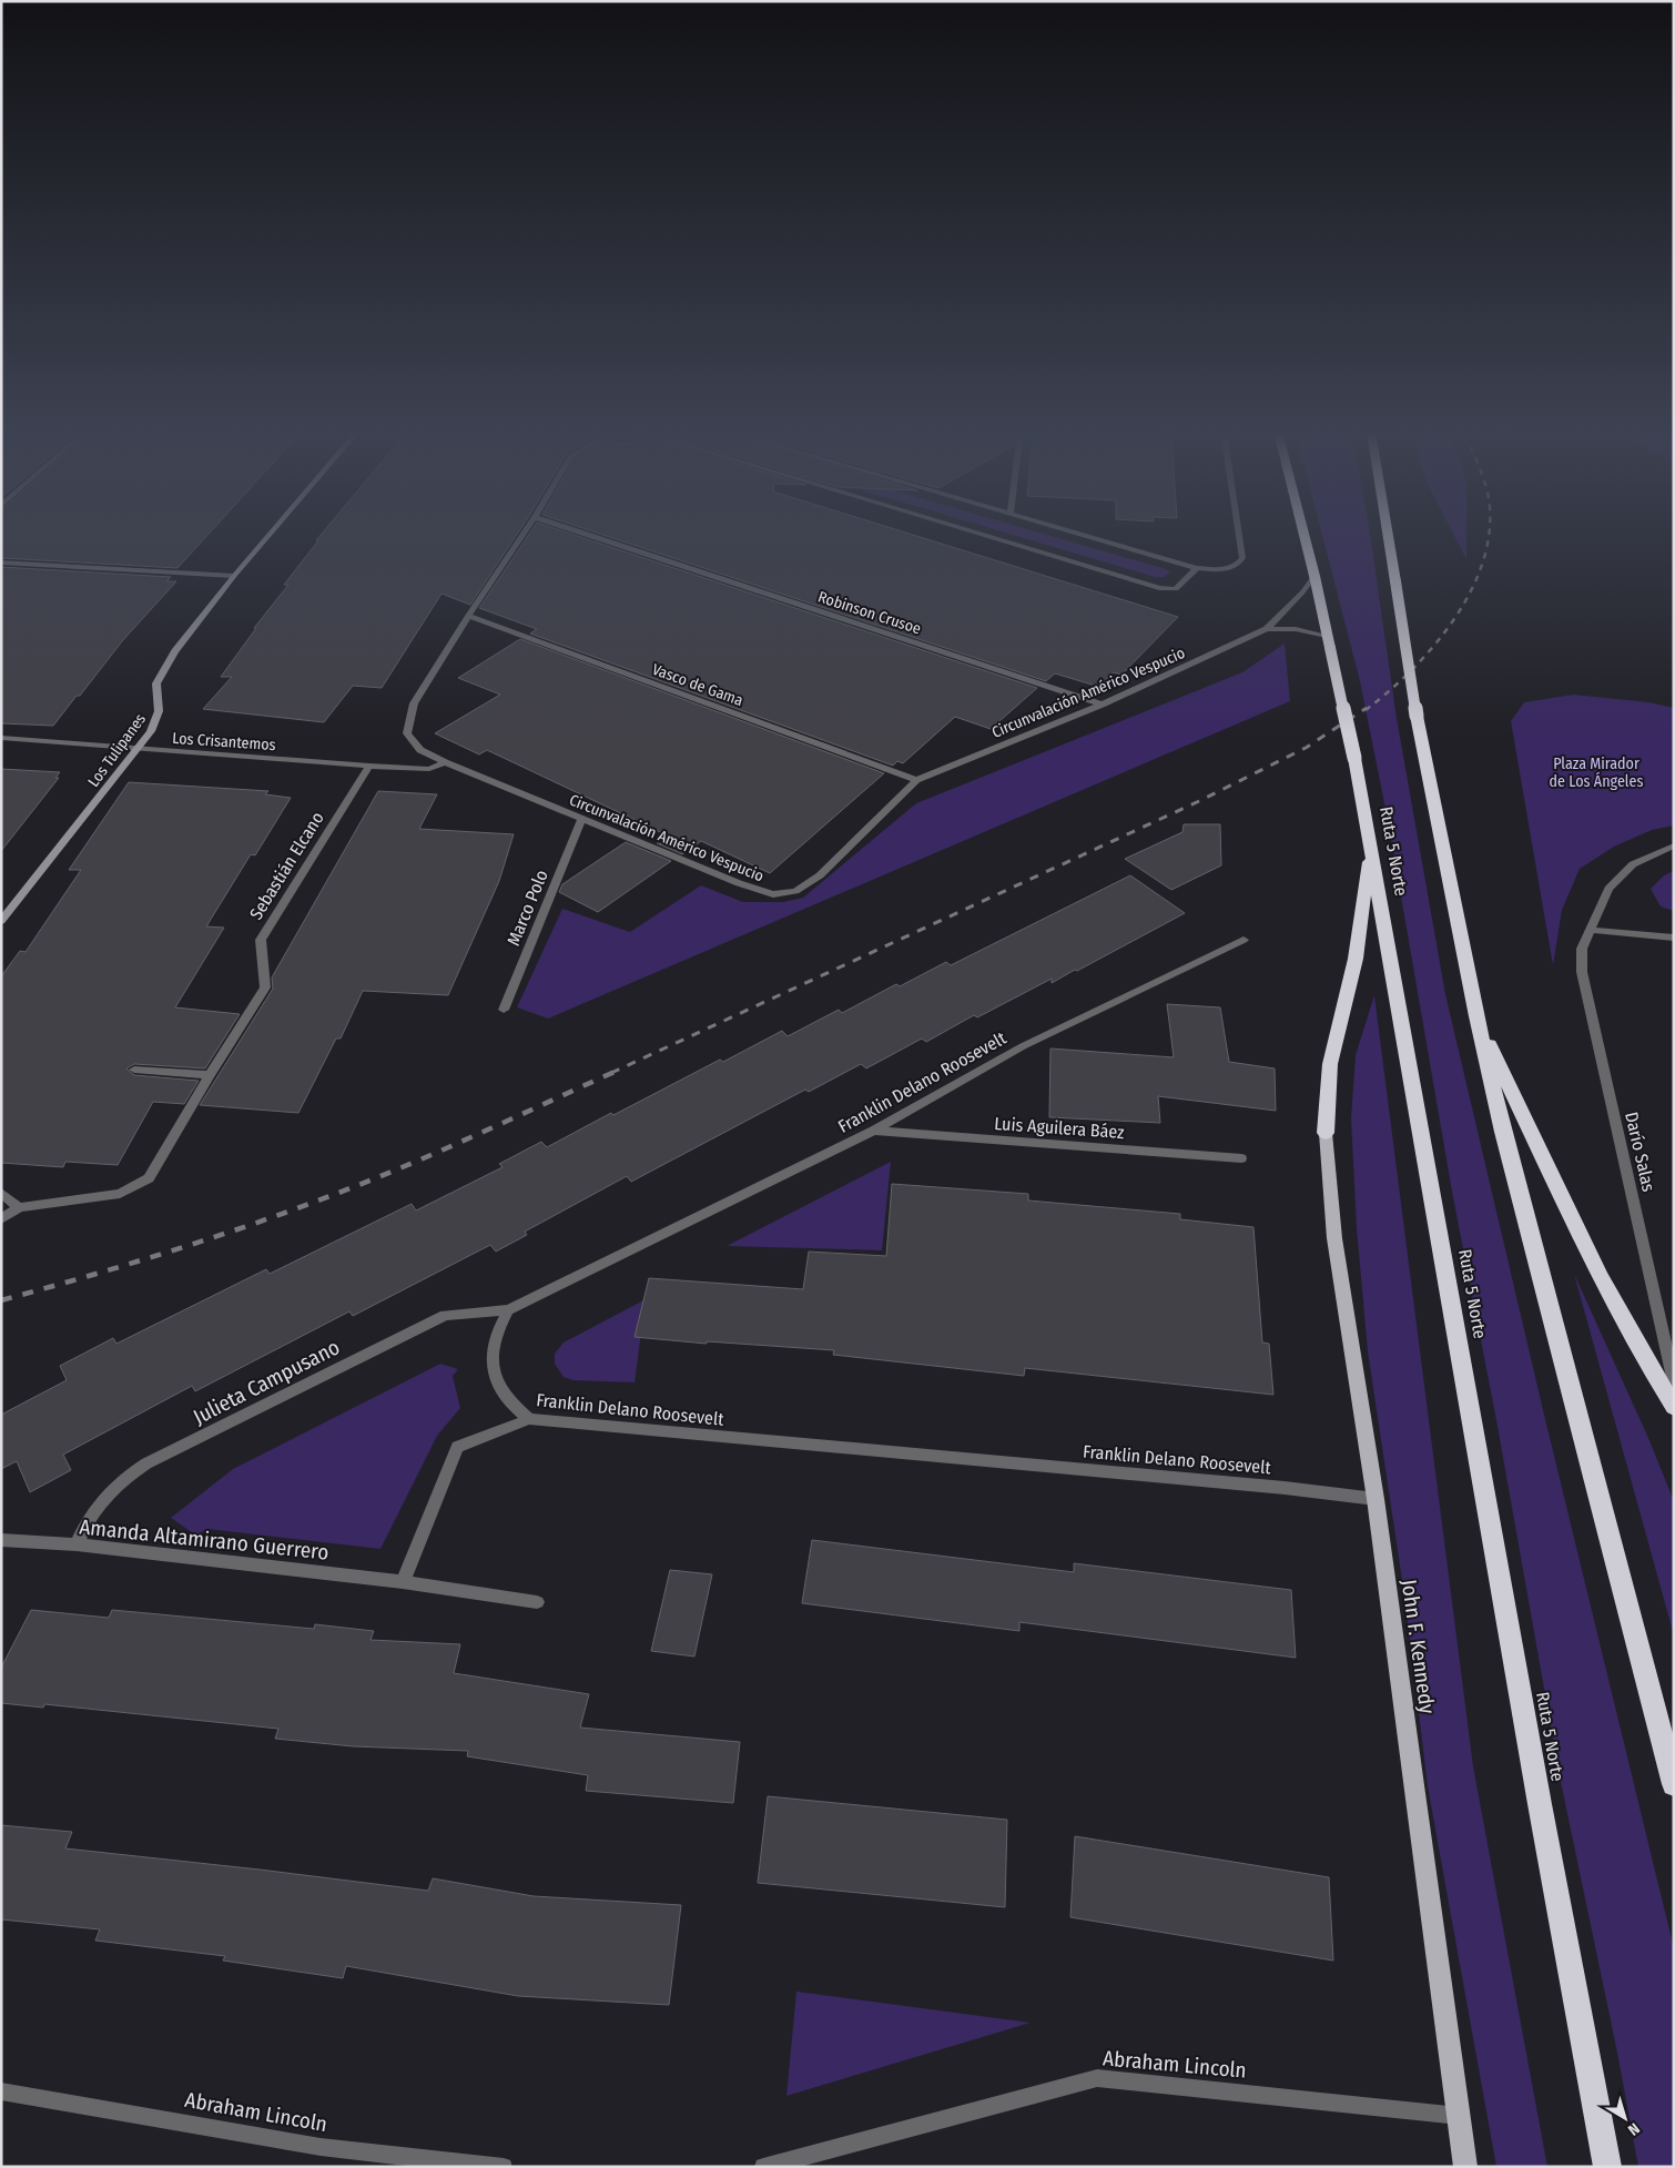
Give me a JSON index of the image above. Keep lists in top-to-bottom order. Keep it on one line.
{"streets":{"highway":["Ruta 5 Norte"],"main road":["John F. Kennedy"],"street":["Robinson Crusoe","Vasco de Gama","Circunvalación Américo Vespucio","Los Crisantemos","Los Tulipanes","Sebastián Elcano","Marco Polo","Franklin Delano Roosevelt","Luis Aguilera Báez","Darío Salas","Julieta Campusano","Amanda Altamirano Guerrero","Abraham Lincoln"]},"crossings":[["Robinson Crusoe","Circunvalación Américo Vespucio"],["Vasco de Gama","Circunvalación Américo Vespucio"],["Circunvalación Américo Vespucio","Los Crisantemos"],["Circunvalación Américo Vespucio","Ruta 5 Norte"],["Circunvalación Américo Vespucio","Marco Polo"],["Los Crisantemos","Los Tulipanes"],["Los Crisantemos","Sebastián Elcano"],["Franklin Delano Roosevelt","Luis Aguilera Báez"],["Franklin Delano Roosevelt","Julieta Campusano"],["Franklin Delano Roosevelt","John F. Kennedy"],["Julieta Campusano","Amanda Altamirano Guerrero"],["John F. Kennedy","Abraham Lincoln"]],"parks":["Plaza Mirador de Los Ángeles"],"north":"bottom right"}
